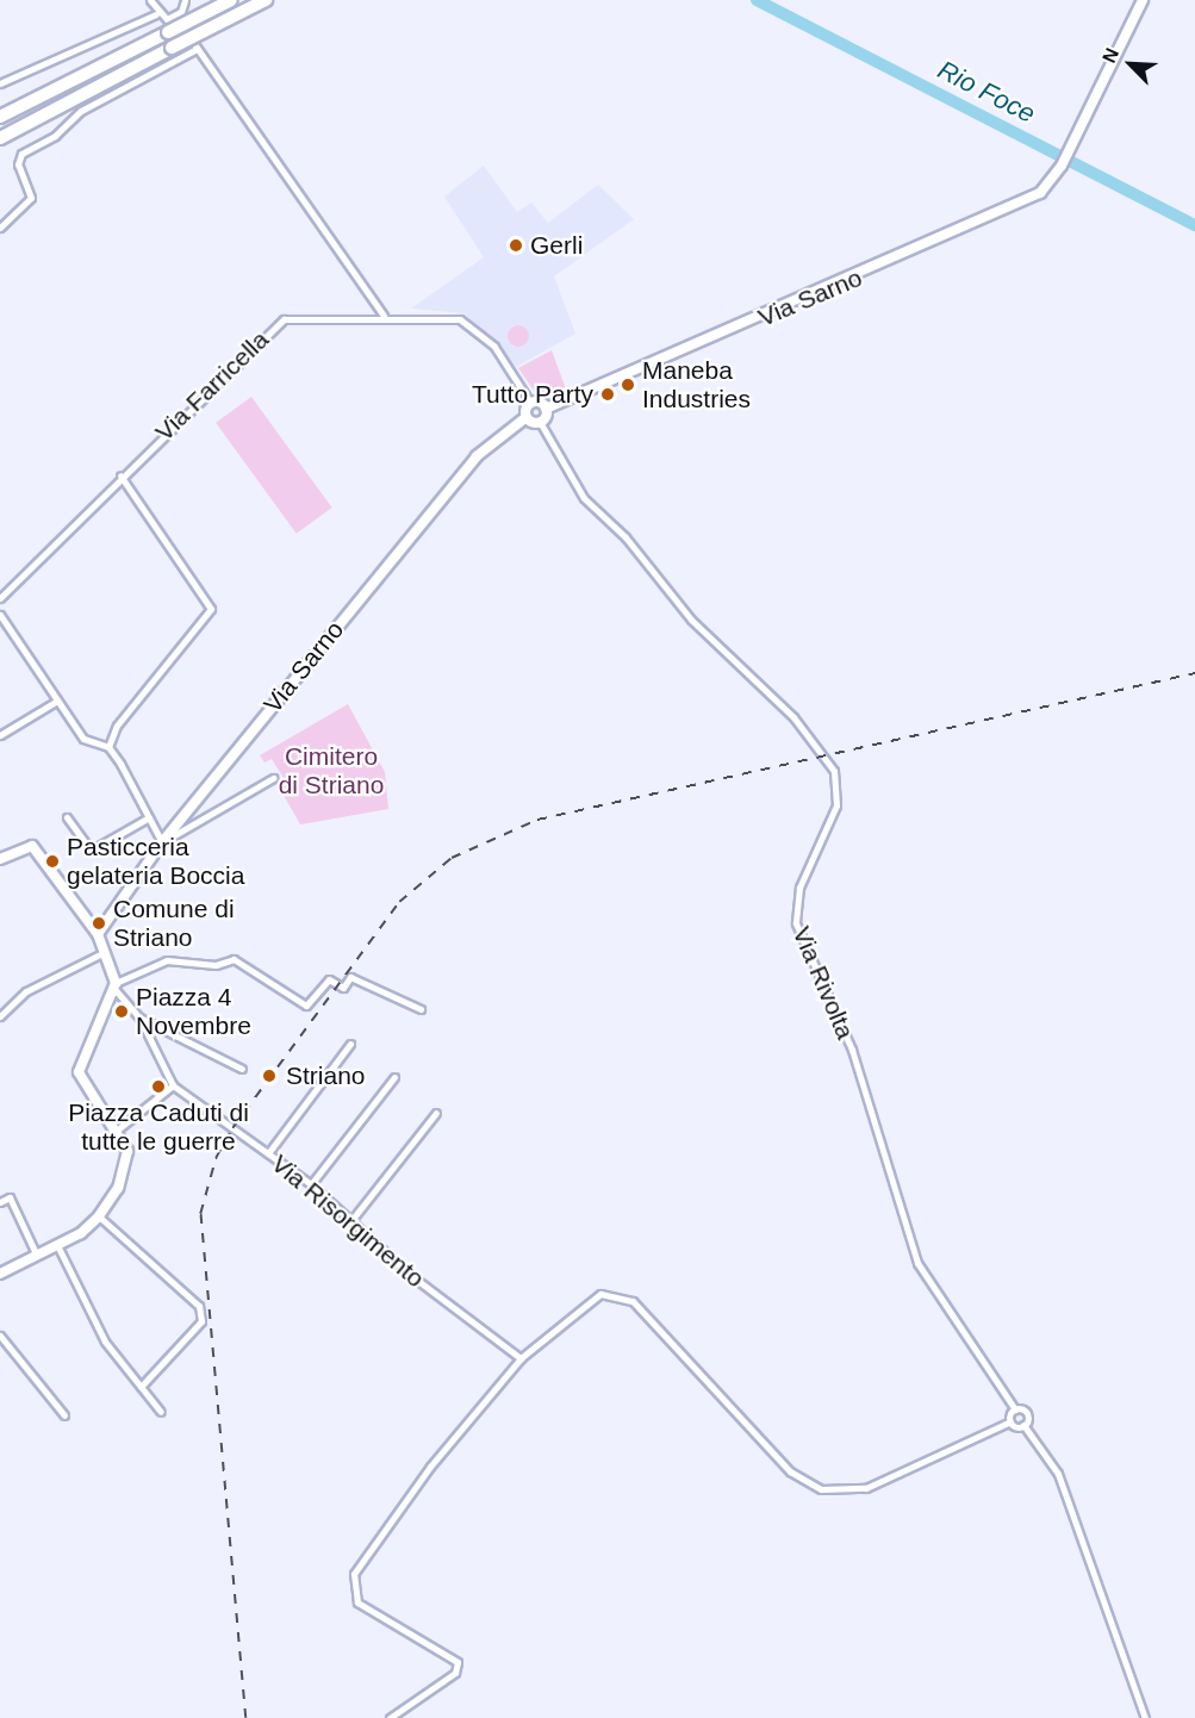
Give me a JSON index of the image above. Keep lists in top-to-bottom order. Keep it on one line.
{"streets":{"main road":["Via Sarno","Via Risorgimento"],"street":["Via Farricella","Via Rivolta"]},"crossings":[["Via Sarno","Via Risorgimento"]],"water":["Rio Foce"],"parks":["Cimitero di Striano"],"places":["Gerli","Maneba Industries","Tutto Party","Pasticceria gelateria Boccia","Comune di Striano","Piazza 4 Novembre","Striano","Piazza Caduti di tutte le guerre"],"north":"top left"}
